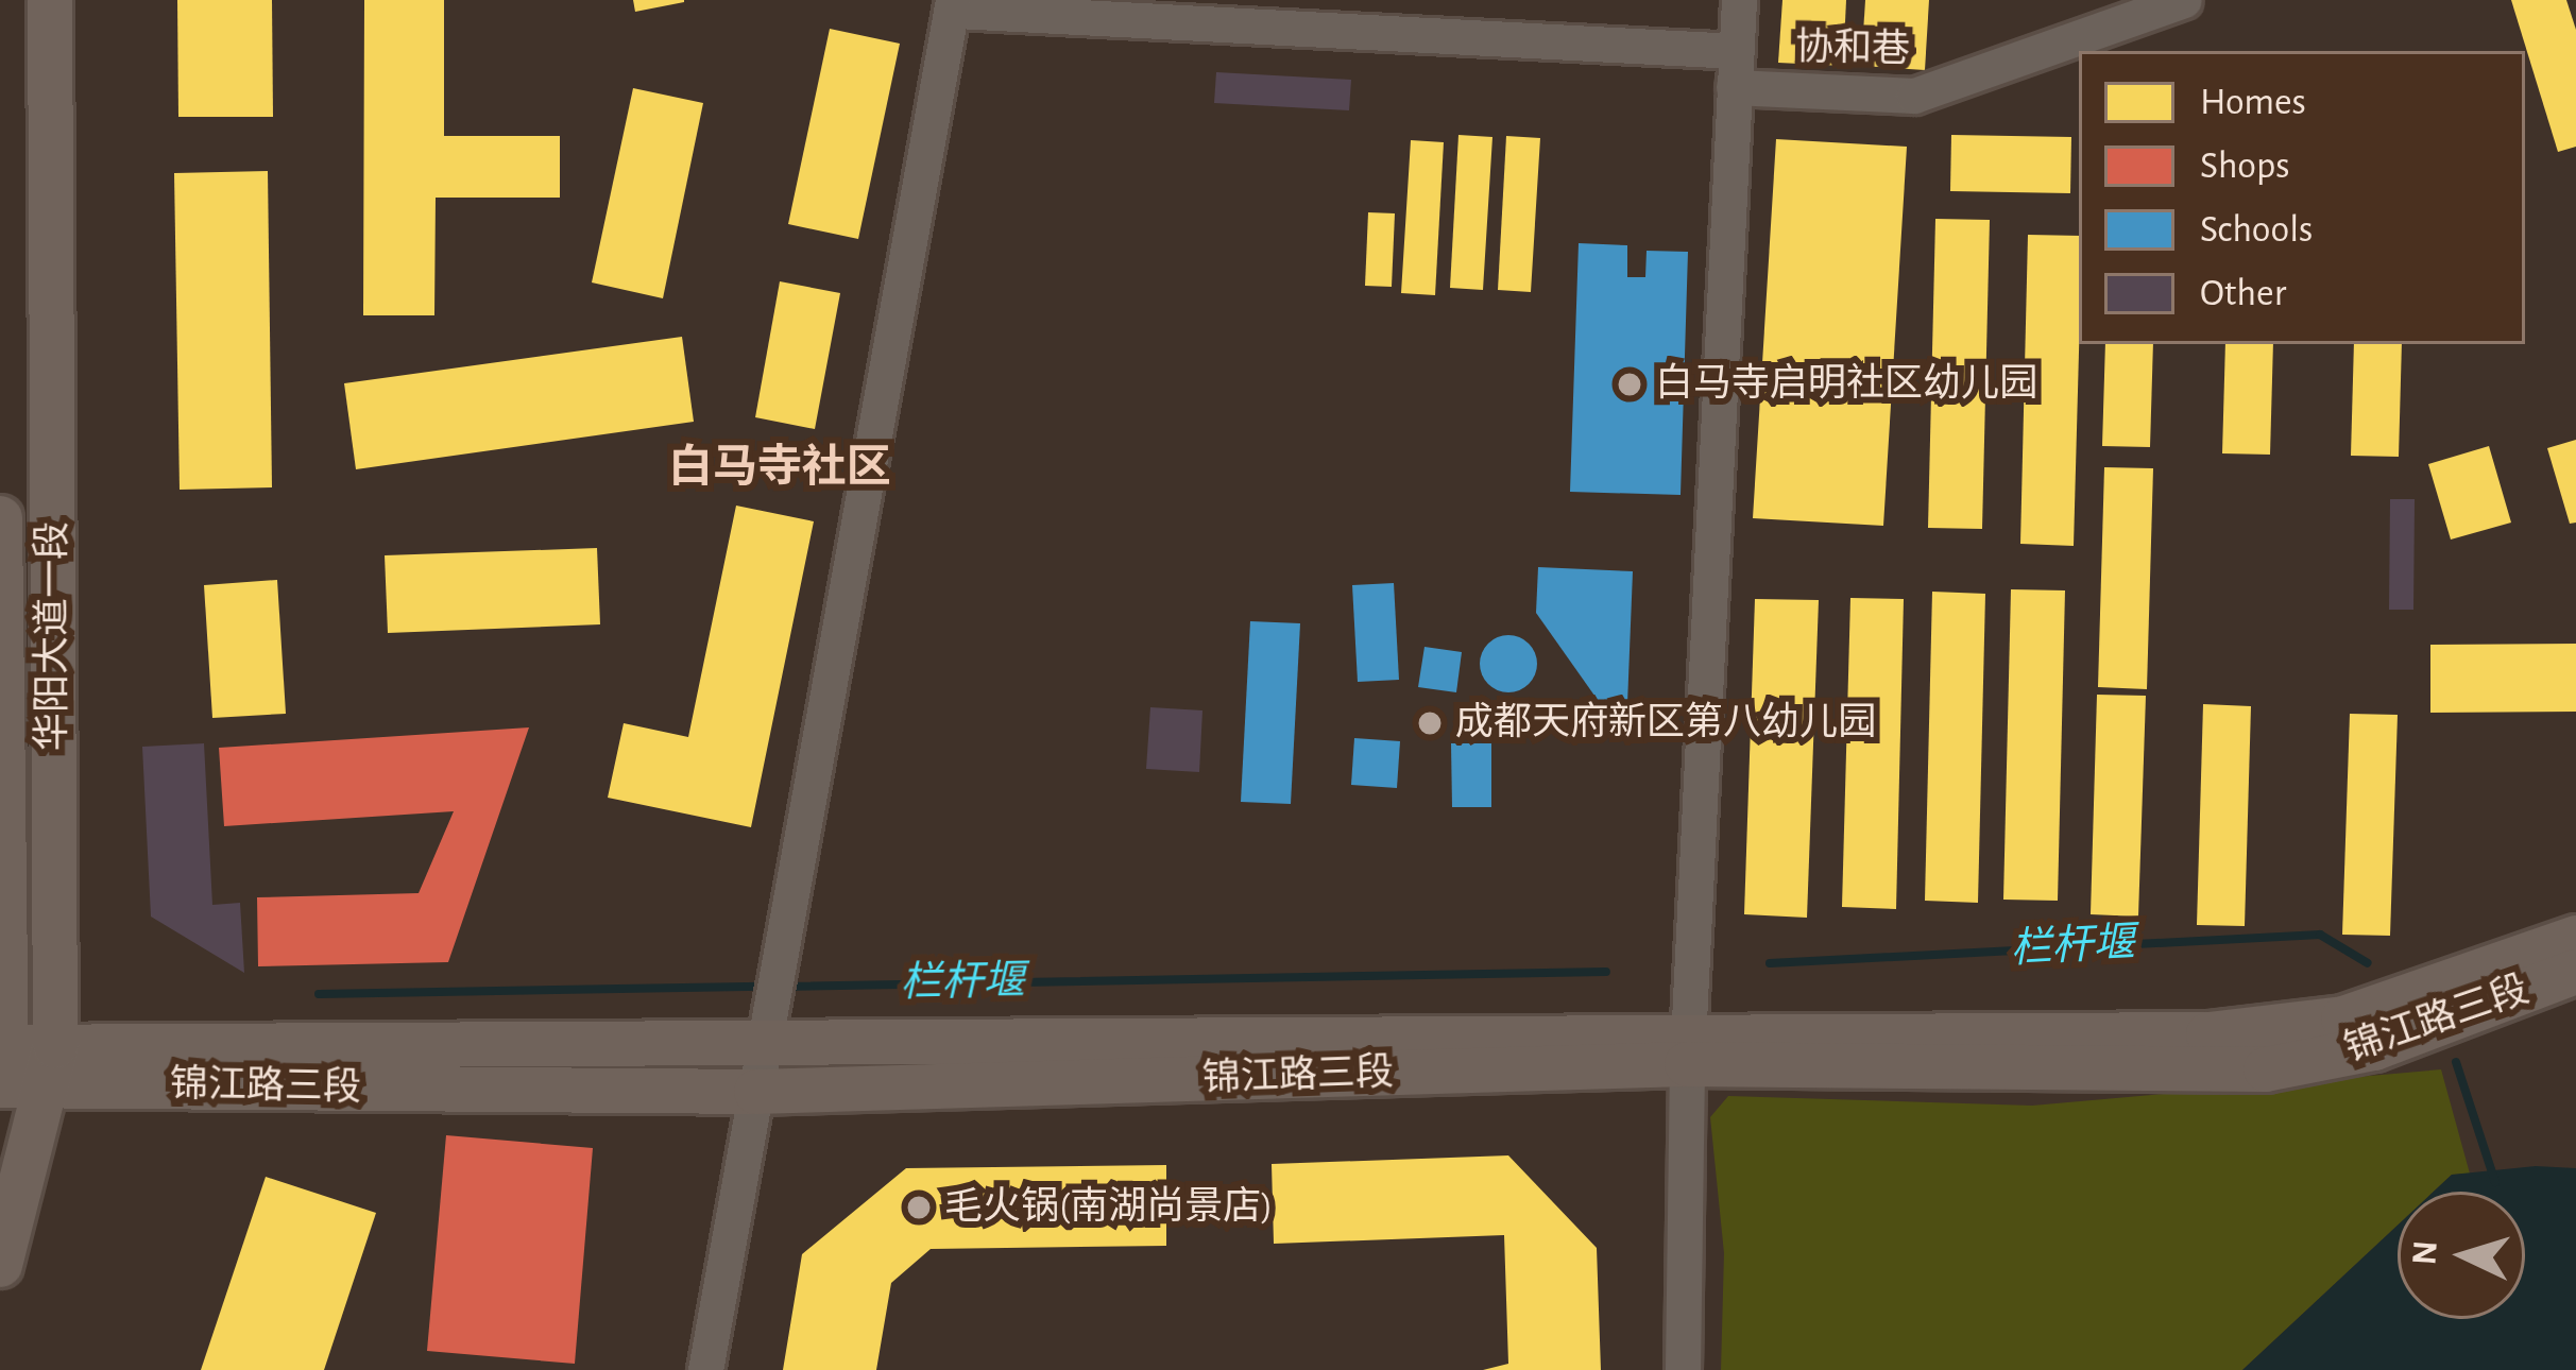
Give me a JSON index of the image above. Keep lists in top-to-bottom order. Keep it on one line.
{"streets":{"main road":["华阳大道一段","锦江路三段"],"street":["协和巷"]},"crossings":[["华阳大道一段","锦江路三段"]],"districts":["白马寺社区"],"water":["栏杆堰"],"places":["白马寺启明社区幼儿园","成都天府新区第八幼儿园","毛火锅(南湖尚景店)"],"legend":["Homes","Shops","Schools","Other"],"north":"left"}
